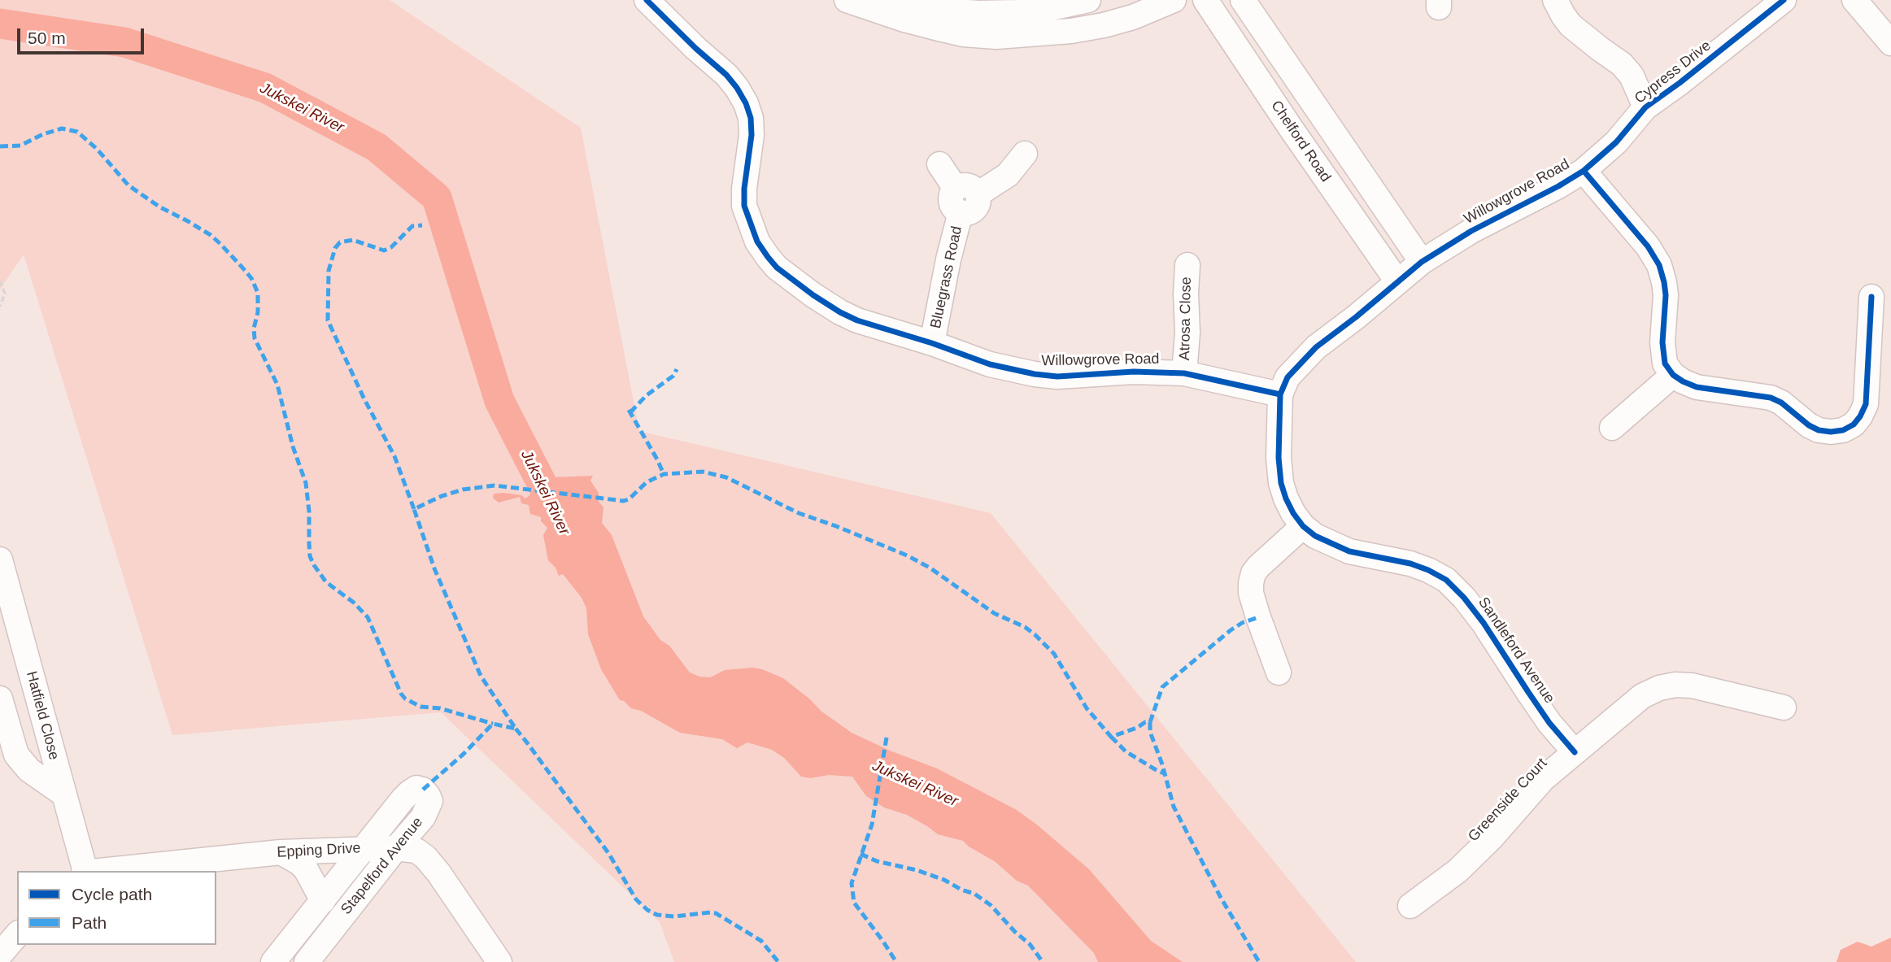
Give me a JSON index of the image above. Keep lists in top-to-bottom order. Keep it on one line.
{"streets":{"street":["Cypress Drive","Chelford Road","Willowgrove Road","Bluegrass Road","Atrosa Close","Sandleford Avenue","Hatfield Close","Greenside Court","Epping Drive","Stapelford Avenue"]},"crossings":[["Cypress Drive","Willowgrove Road"],["Chelford Road","Willowgrove Road"],["Willowgrove Road","Bluegrass Road"],["Willowgrove Road","Atrosa Close"],["Willowgrove Road","Sandleford Avenue"],["Sandleford Avenue","Greenside Court"],["Epping Drive","Stapelford Avenue"]],"water":["Jukskei River"],"legend":["Cycle path","Path"],"scale_bar":"50 m"}
